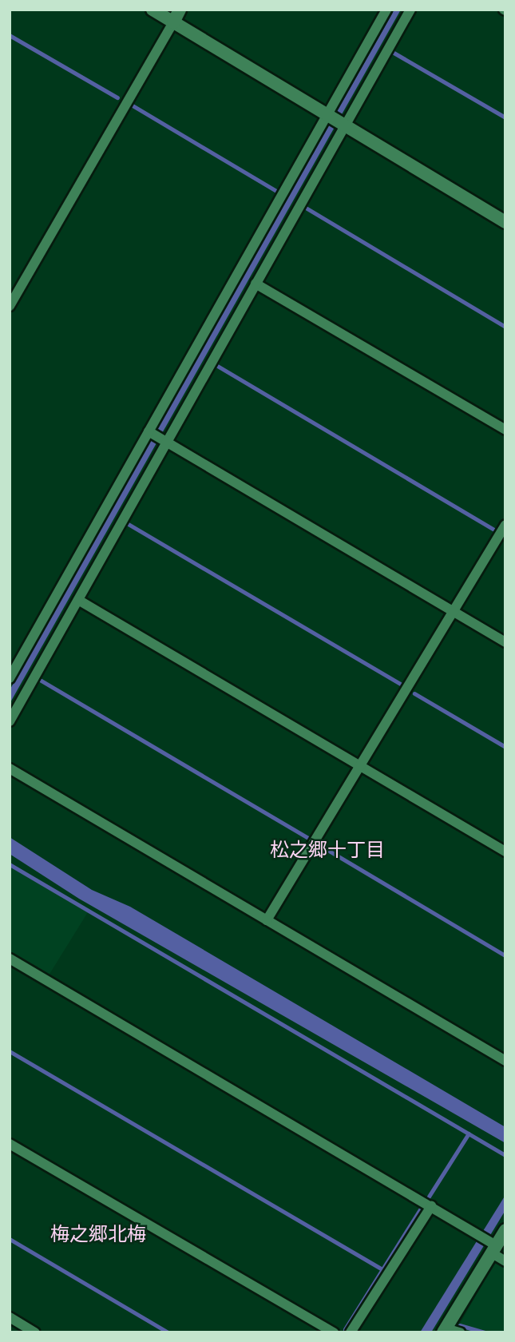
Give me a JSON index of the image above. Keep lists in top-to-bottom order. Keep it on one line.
{"districts":["松之郷十丁目","梅之郷北梅"]}
